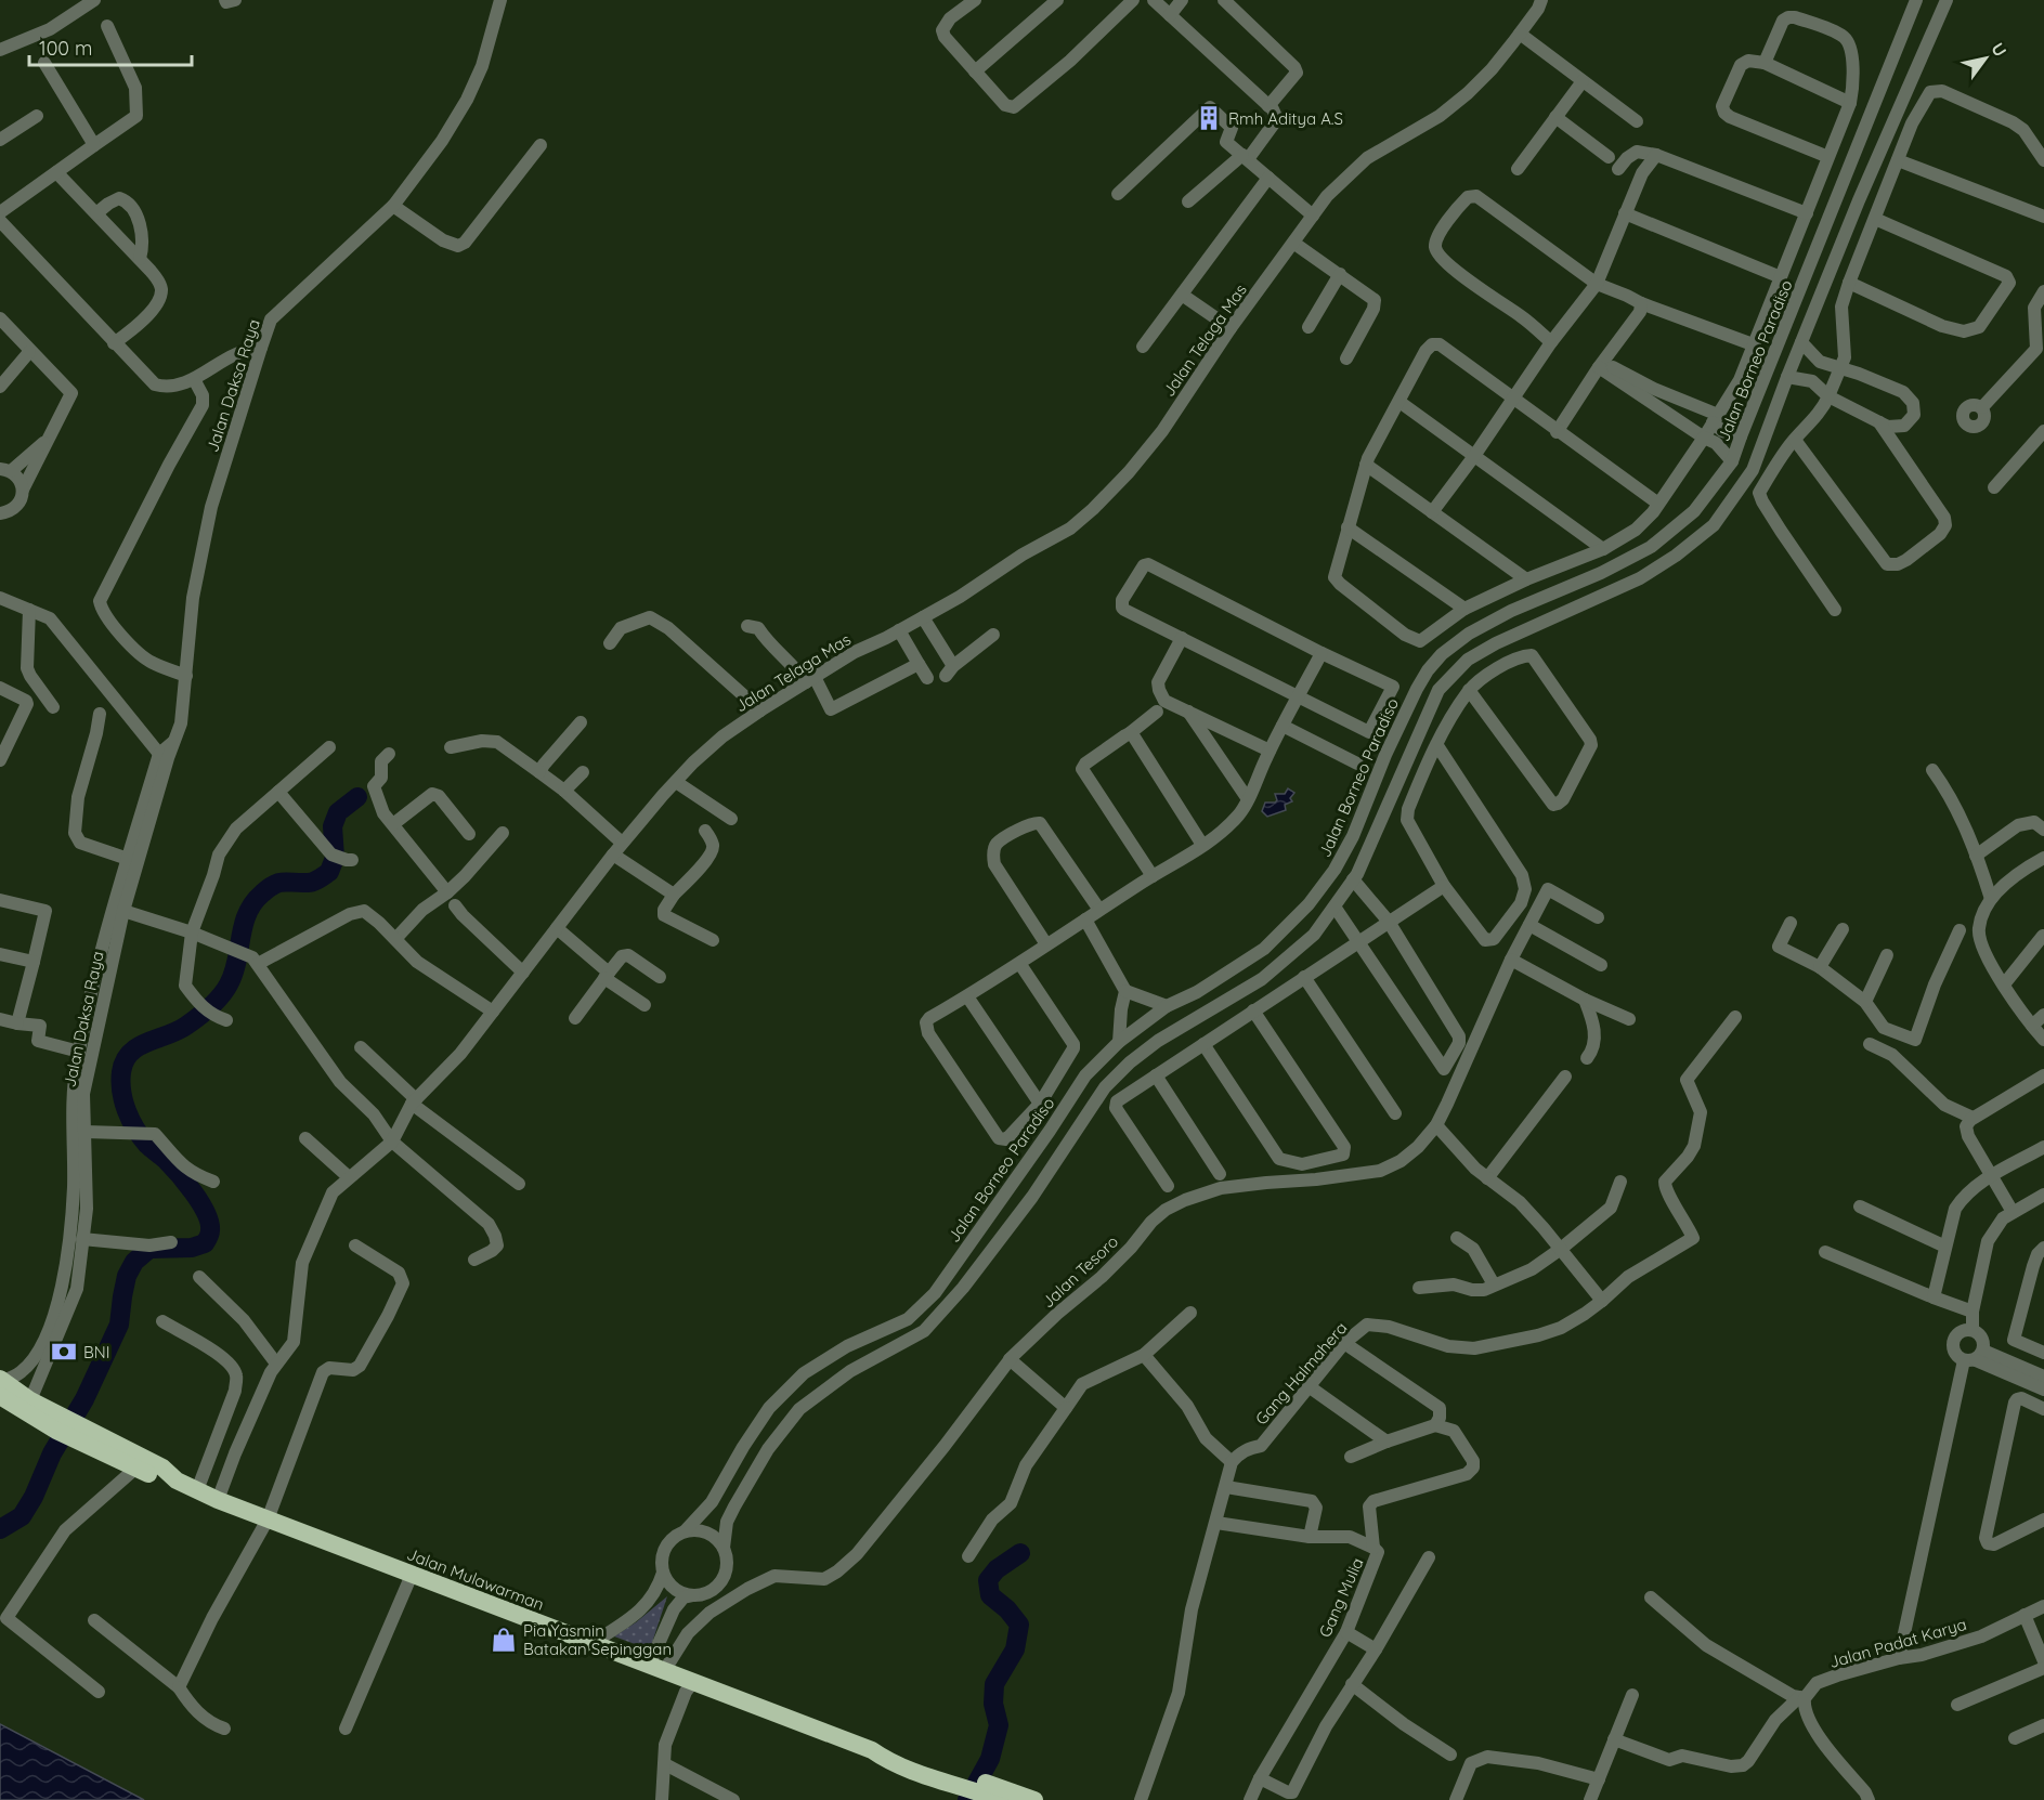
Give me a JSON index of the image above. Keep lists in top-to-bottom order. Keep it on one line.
{"streets":{"highway":["Jalan Mulawarman"],"street":["Jalan Telaga Mas","Jalan Borneo Paradiso","Jalan Daksa Raya","Jalan Tesoro","Gang Halmahera","Gang Mulia","Jalan Padat Karya"]},"crossings":[["Jalan Telaga Mas","Jalan Mulawarman"],["Jalan Daksa Raya","Jalan Mulawarman"],["Jalan Tesoro","Jalan Mulawarman"]],"places":{"building":["Rmh Aditya A.S"],"bank":["BNI"],"shop":["Pia Yasmin Batakan Sepinggan"]},"scale_bar":"100 m","north":"top right"}
